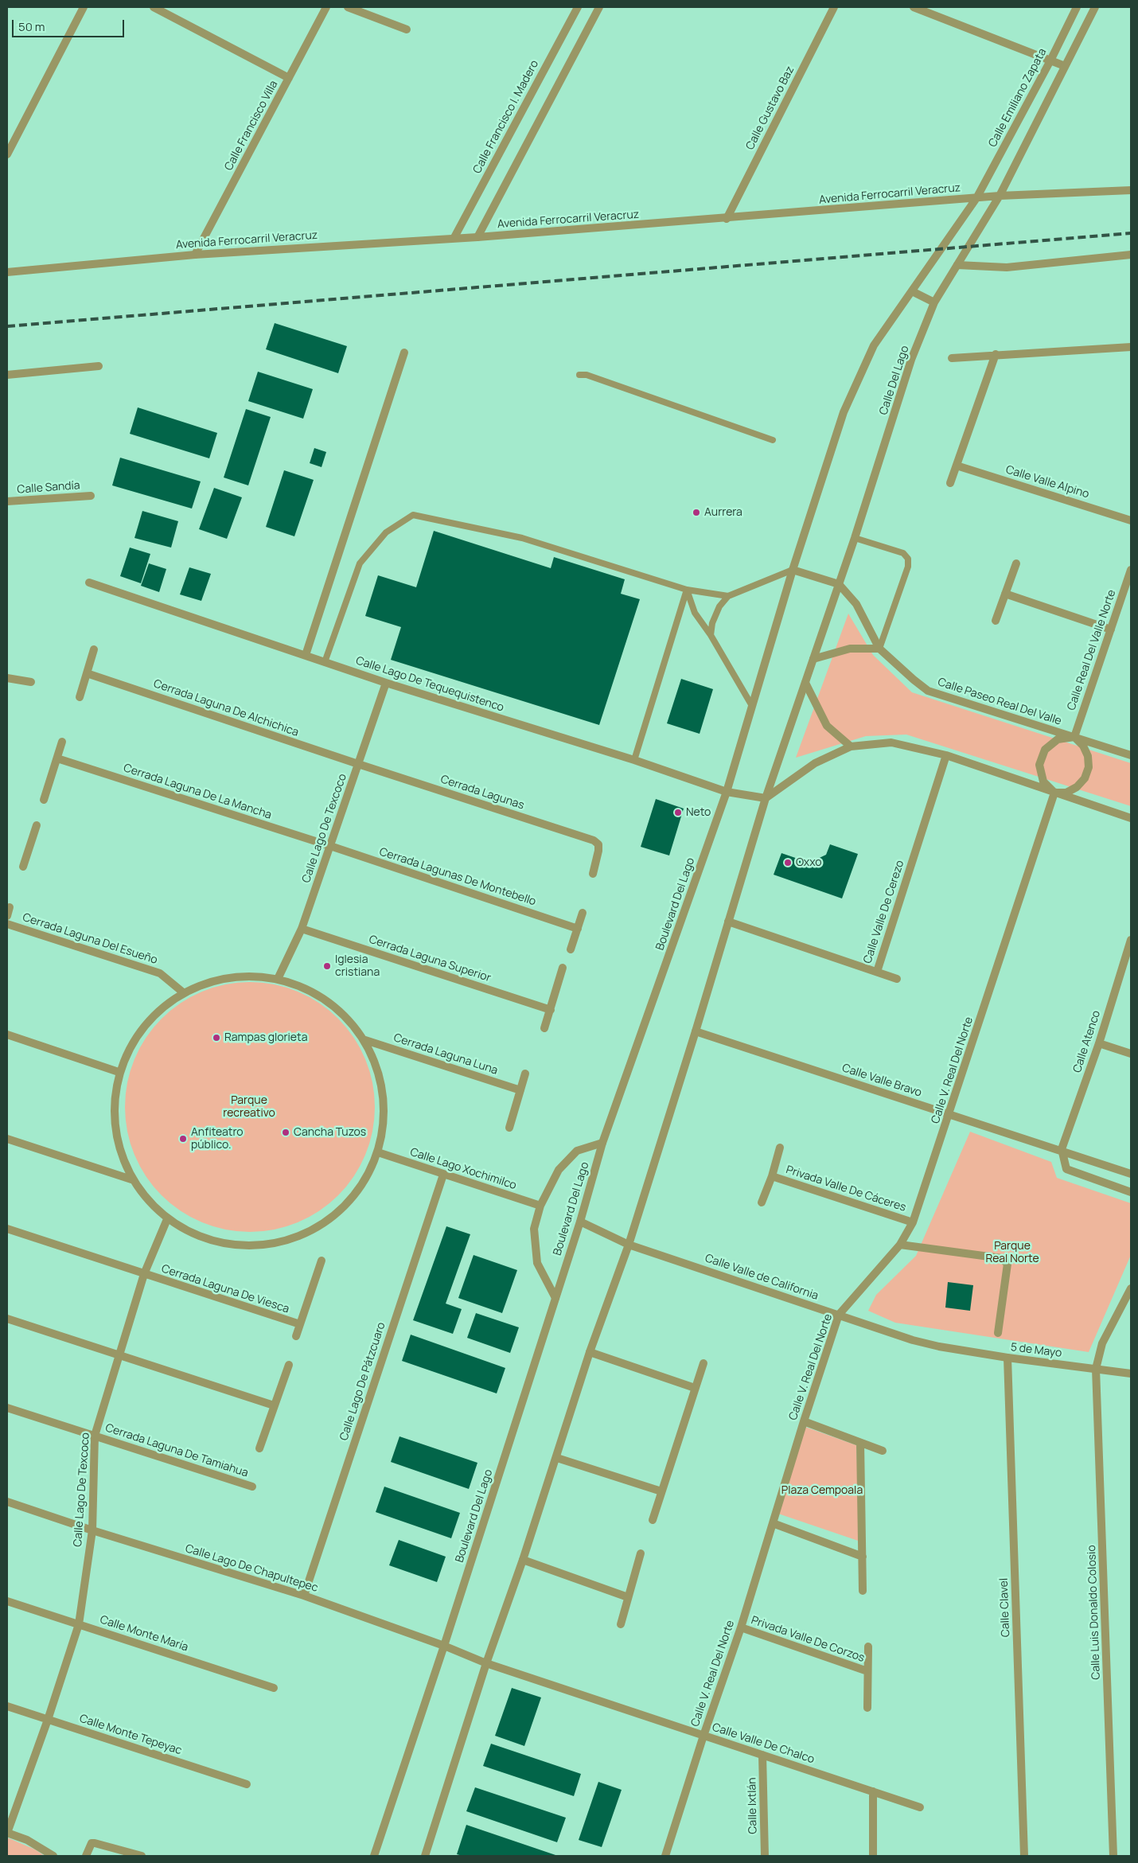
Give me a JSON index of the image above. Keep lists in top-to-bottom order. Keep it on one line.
{"streets":{"street":["Calle Emiliano Zapata","Calle Gustavo Baz","Calle Francisco I. Madero","Calle Francisco Villa","Avenida Ferrocarril Veracruz","Calle Del Lago","Calle Valle Alpino","Calle Sandía","Calle Real Del Valle Norte","Calle Lago De Tequequistenco","Calle Paseo Real Del Valle","Cerrada Laguna De Alchichica","Cerrada Laguna De La Mancha","Cerrada Lagunas","Calle Lago De Texcoco","Cerrada Lagunas De Montebello","Boulevard Del Lago","Calle Valle De Cerezo","Cerrada Laguna Del Esueño","Cerrada Laguna Superior","Calle Atenco","Cerrada Laguna Luna","Calle V. Real Del Norte","Calle Valle Bravo","Calle Lago Xochimilco","Privada Valle De Cáceres","Calle Valle de California","Cerrada Laguna De Viesca","5 de Mayo","Calle Lago De Pátzcuaro","Cerrada Laguna De Tamiahua","Calle Lago De Chapultepec","Calle Clavel","Calle Luis Donaldo Colosio","Calle Monte María","Privada Valle De Corzos","Calle Monte Tepeyac","Calle Valle De Chalco","Calle Ixtlán"]},"crossings":[["Calle Emiliano Zapata","Avenida Ferrocarril Veracruz"],["Calle Gustavo Baz","Avenida Ferrocarril Veracruz"],["Calle Francisco I. Madero","Avenida Ferrocarril Veracruz"],["Calle Francisco Villa","Avenida Ferrocarril Veracruz"],["Avenida Ferrocarril Veracruz","Calle Del Lago"],["Calle Del Lago","Calle Paseo Real Del Valle"],["Calle Real Del Valle Norte","Calle Paseo Real Del Valle"],["Calle Real Del Valle Norte","Calle V. Real Del Norte"],["Calle Lago De Tequequistenco","Calle Lago De Texcoco"],["Calle Lago De Tequequistenco","Boulevard Del Lago"],["Calle Paseo Real Del Valle","Calle V. Real Del Norte"],["Cerrada Laguna De Alchichica","Cerrada Lagunas"],["Cerrada Laguna De Alchichica","Calle Lago De Texcoco"],["Cerrada Laguna De La Mancha","Calle Lago De Texcoco"],["Cerrada Laguna De La Mancha","Cerrada Lagunas De Montebello"],["Cerrada Lagunas","Calle Lago De Texcoco"],["Calle Lago De Texcoco","Cerrada Lagunas De Montebello"],["Calle Lago De Texcoco","Cerrada Laguna Superior"],["Calle Lago De Texcoco","Cerrada Laguna De Viesca"],["Calle Lago De Texcoco","Cerrada Laguna De Tamiahua"],["Calle Lago De Texcoco","Calle Lago De Chapultepec"],["Calle Lago De Texcoco","Calle Monte María"],["Calle Lago De Texcoco","Calle Monte Tepeyac"],["Boulevard Del Lago","Calle Valle de California"],["Boulevard Del Lago","Calle Lago De Chapultepec"],["Calle Atenco","Calle Valle Bravo"],["Calle V. Real Del Norte","Calle Valle Bravo"],["Calle V. Real Del Norte","Privada Valle De Cáceres"],["Calle V. Real Del Norte","Calle Valle de California"],["Calle V. Real Del Norte","Privada Valle De Corzos"],["Calle V. Real Del Norte","Calle Valle De Chalco"],["Calle Lago Xochimilco","Calle Lago De Pátzcuaro"],["Calle Valle de California","5 de Mayo"],["5 de Mayo","Calle Clavel"],["5 de Mayo","Calle Luis Donaldo Colosio"],["Calle Lago De Pátzcuaro","Calle Lago De Chapultepec"],["Calle Lago De Chapultepec","Calle Valle De Chalco"],["Calle Valle De Chalco","Calle Ixtlán"]],"parks":["Parque recreativo","Parque Real Norte","Plaza Cempoala"],"places":["Aurrera","Neto","Oxxo","Iglesia cristiana","Rampas glorieta","Cancha Tuzos","Anfiteatro público."],"scale_bar":"50 m"}
